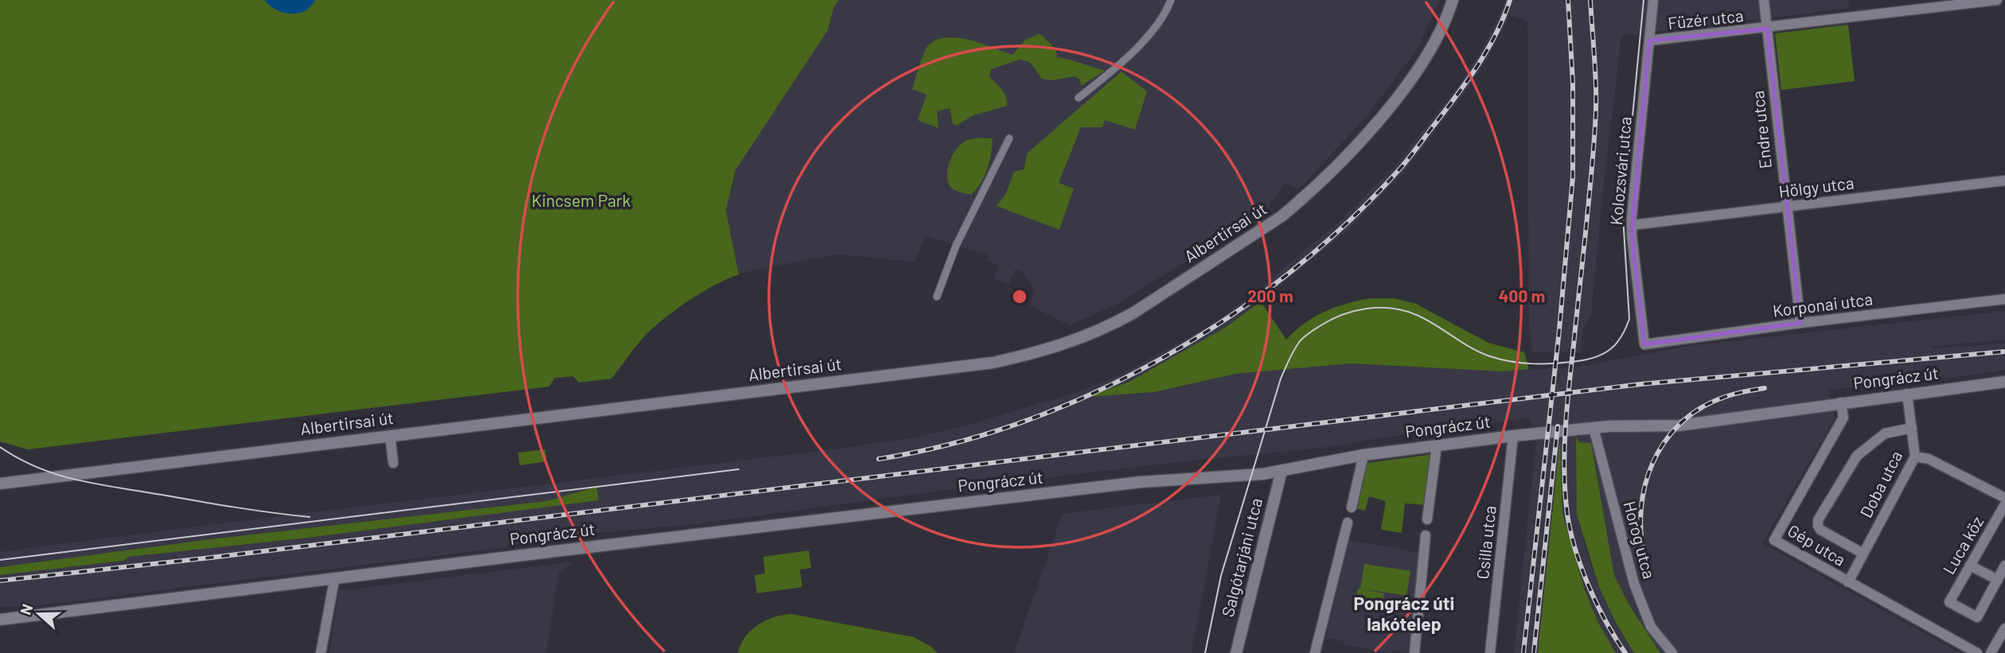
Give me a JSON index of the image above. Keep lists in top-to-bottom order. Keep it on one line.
{"streets":{"street":["Füzér utca","Endre utca","Kolozsvári utca","Hölgy utca","Albertirsai út","Korponai utca","Pongrácz út","Doba utca","Horog utca","Csilla utca","Gép utca","Luca köz","Salgótarjáni utca"]},"crossings":[["Füzér utca","Endre utca"],["Füzér utca","Kolozsvári utca"],["Endre utca","Hölgy utca"],["Endre utca","Korponai utca"],["Kolozsvári utca","Hölgy utca"],["Kolozsvári utca","Korponai utca"],["Pongrácz út","Doba utca"],["Pongrácz út","Horog utca"],["Pongrácz út","Csilla utca"],["Pongrácz út","Gép utca"],["Pongrácz út","Salgótarjáni utca"],["Doba utca","Gép utca"]],"districts":["Pongrácz úti lakótelep"],"parks":["Kincsem Park"],"north":"left","rings":["200 m","400 m"]}
